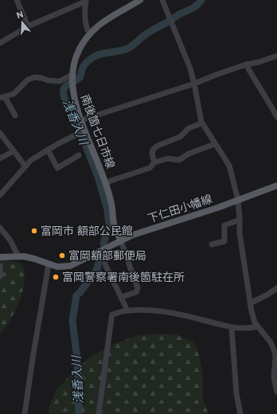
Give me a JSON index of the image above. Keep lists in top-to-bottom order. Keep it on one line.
{"streets":{"main road":["南後箇七日市線","下仁田小幡線"]},"crossings":[["南後箇七日市線","下仁田小幡線"]],"water":["浅香入川"],"places":["富岡市 額部公民館","富岡額部郵便局","富岡警察署南後箇駐在所"],"north":"top"}
